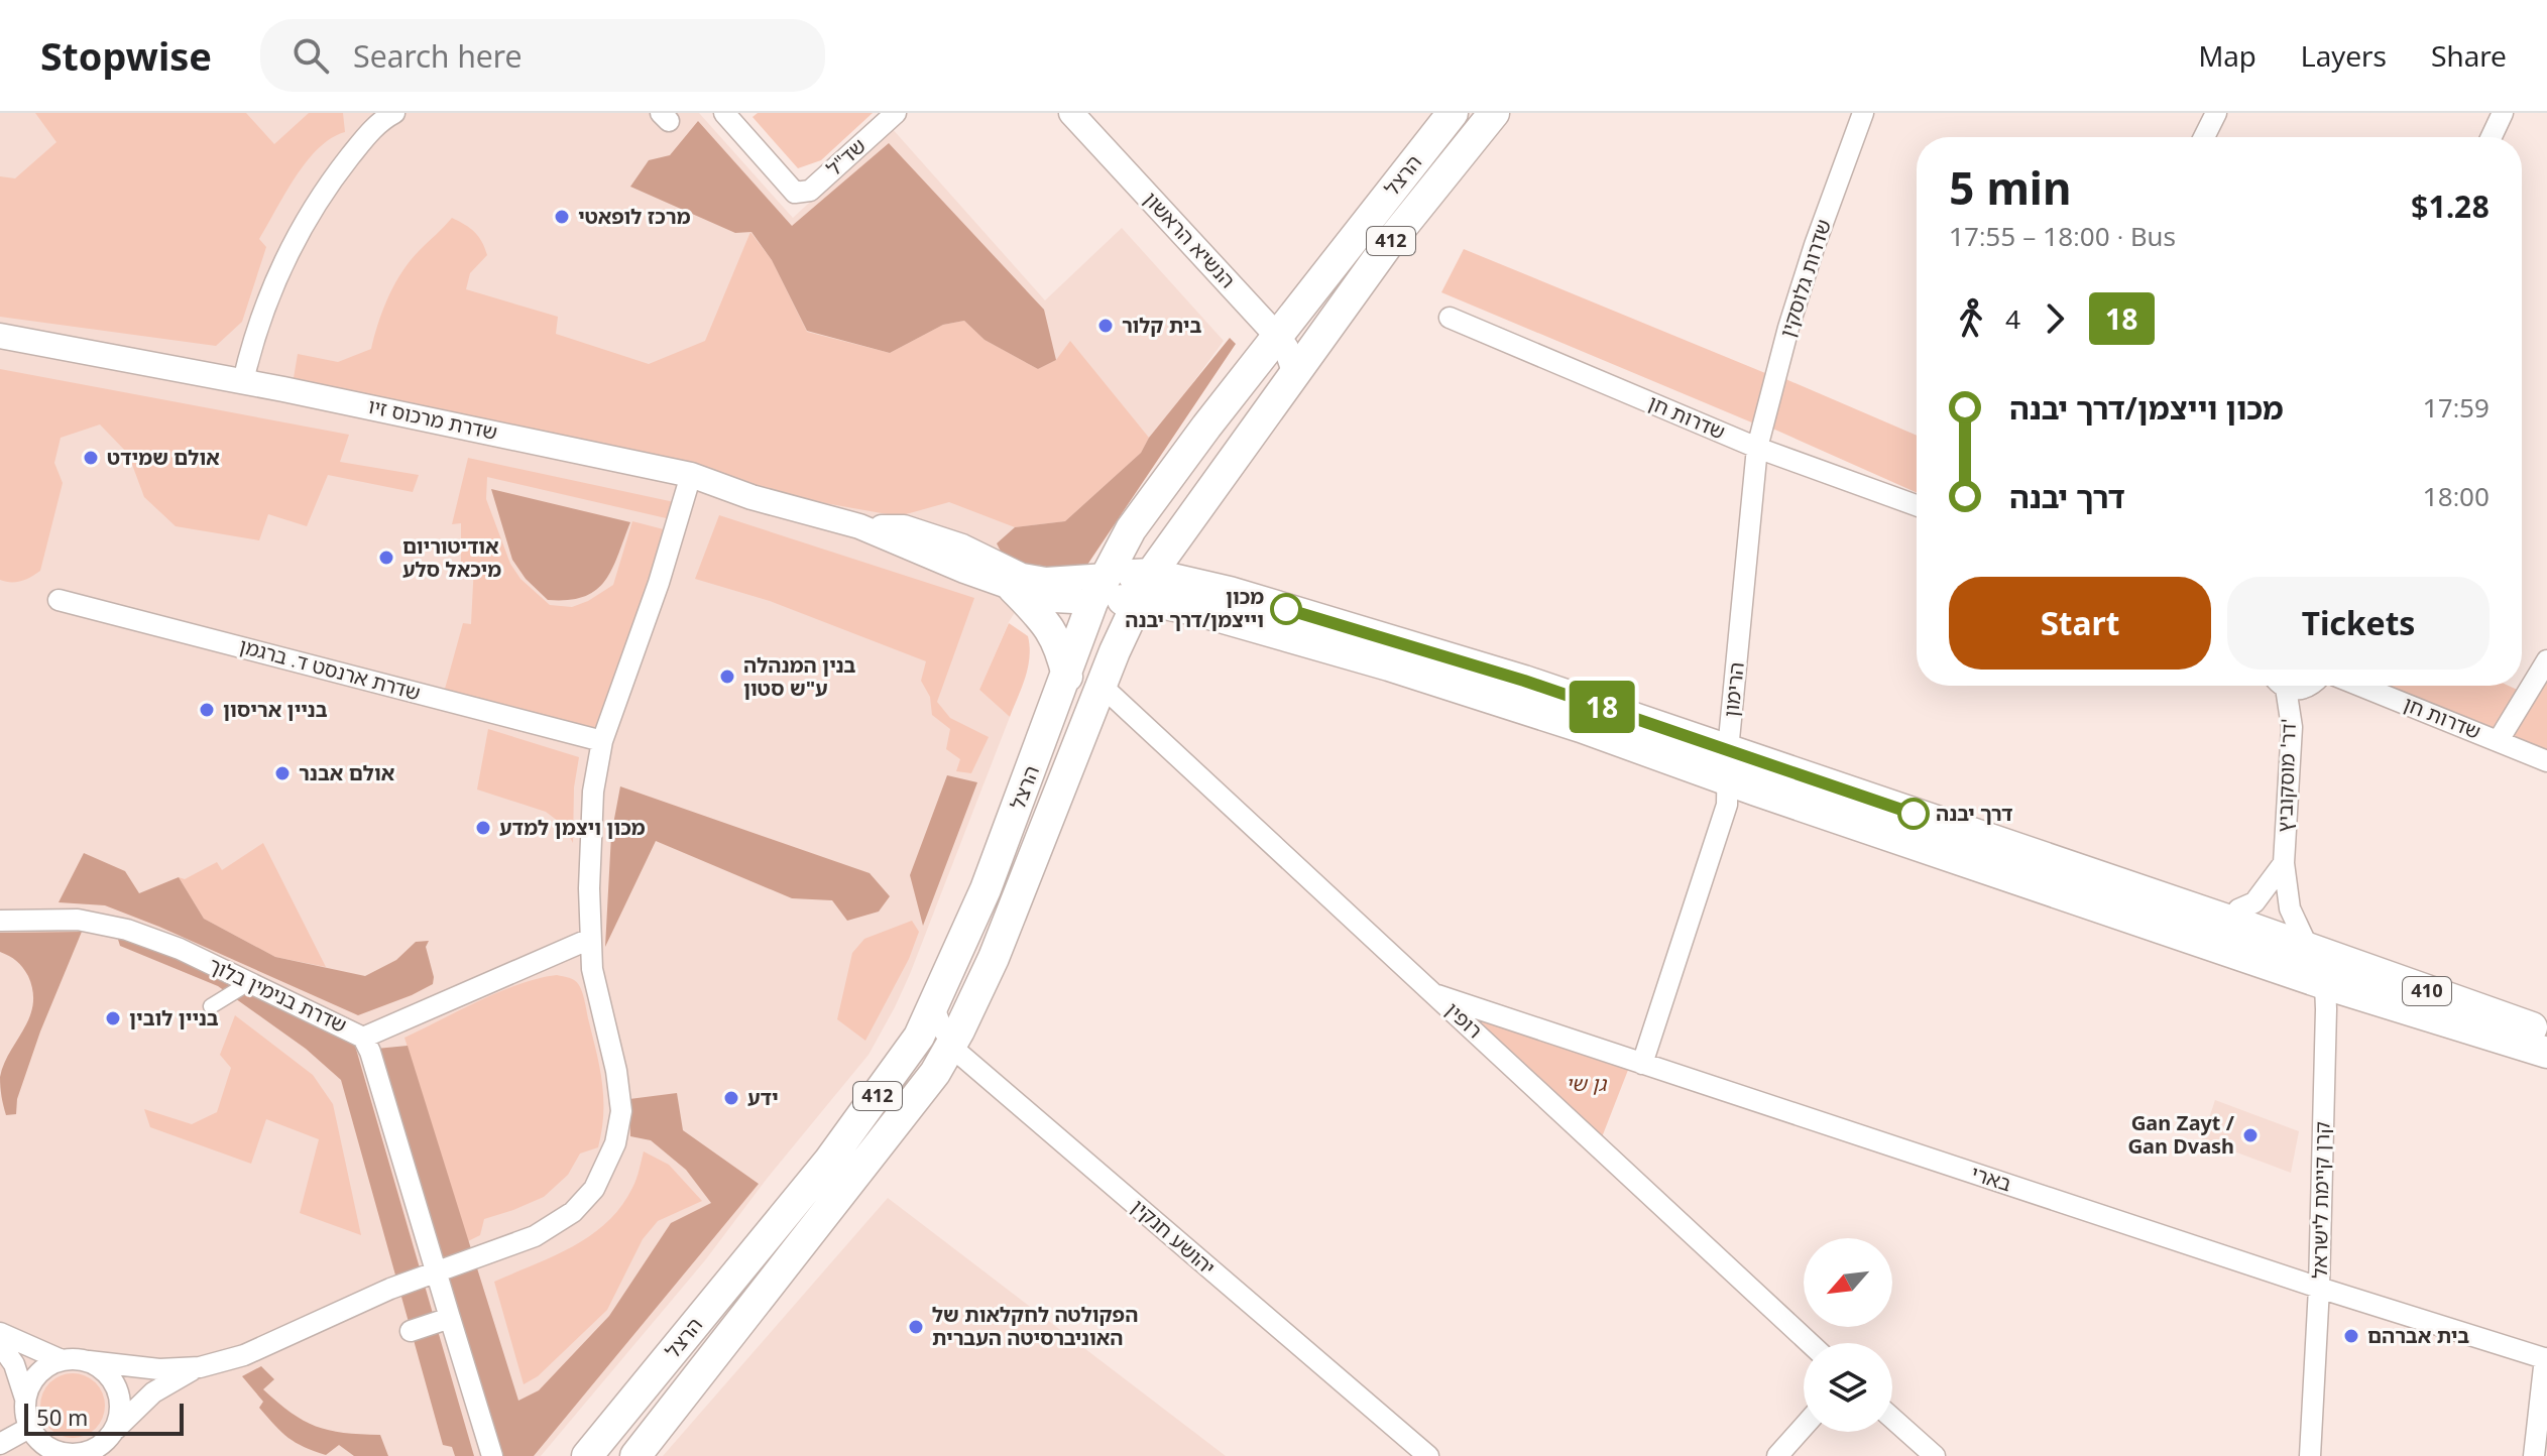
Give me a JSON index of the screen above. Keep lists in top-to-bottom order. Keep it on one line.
{"streets":{"main road":["הרצל","412","410"],"street":["שד\"ל","הנשיא הראשון","שדרות גלוסקין","שדרות חן","שדרת מרכוס זיו","שדרת ארנסט ד. ברגמן","הרימון","דר' מוסקוביץ'","שדרת בנימין בלוך","רופין","בארי","קרן קיימת לישראל","יהושע חנקין"]},"crossings":[["הרצל","הנשיא הראשון"],["הרצל","שדרת מרכוס זיו"],["הרצל","410"],["הרצל","רופין"],["הרצל","יהושע חנקין"],["שדרות גלוסקין","שדרות חן"],["שדרות גלוסקין","הרימון"],["שדרות חן","הרימון"],["שדרת מרכוס זיו","410"],["הרימון","410"],["הרימון","בארי"],["דר' מוסקוביץ'","410"],["דר' מוסקוביץ'","קרן קיימת לישראל"],["410","קרן קיימת לישראל"],["רופין","בארי"],["בארי","קרן קיימת לישראל"]],"parks":["גן שי"],"places":["מרכז לופאטי","בית קלור","אולם שמידט","אודיטוריום מיכאל סלע","מכון וייצמן/דרך יבנה","בנין המנהלה ע\"ש סטון","בניין אריסון","אולם אבנר","דרך יבנה","מכון ויצמן למדע","בניין לובין","ידע","Gan Zayt / Gan Dvash","הפקולטה לחקלאות של האוניברסיטה העברית","בית אברהם"],"lines":["bus line 18"],"scale_bar":"50 m","north":"bottom left","page":{"header":"Stopwise","search":"Search here","nav":["Map","Layers","Share"],"on_map":"18","heading":["5 min","17:55 – 18:00 · Bus","$1.28"],"legs":["4","18"],"list":[{"name":"מכון וייצמן/דרך יבנה","value":"17:59"},{"name":"דרך יבנה","value":"18:00"}],"buttons":["Start","Tickets"],"scale":"50 m"}}
